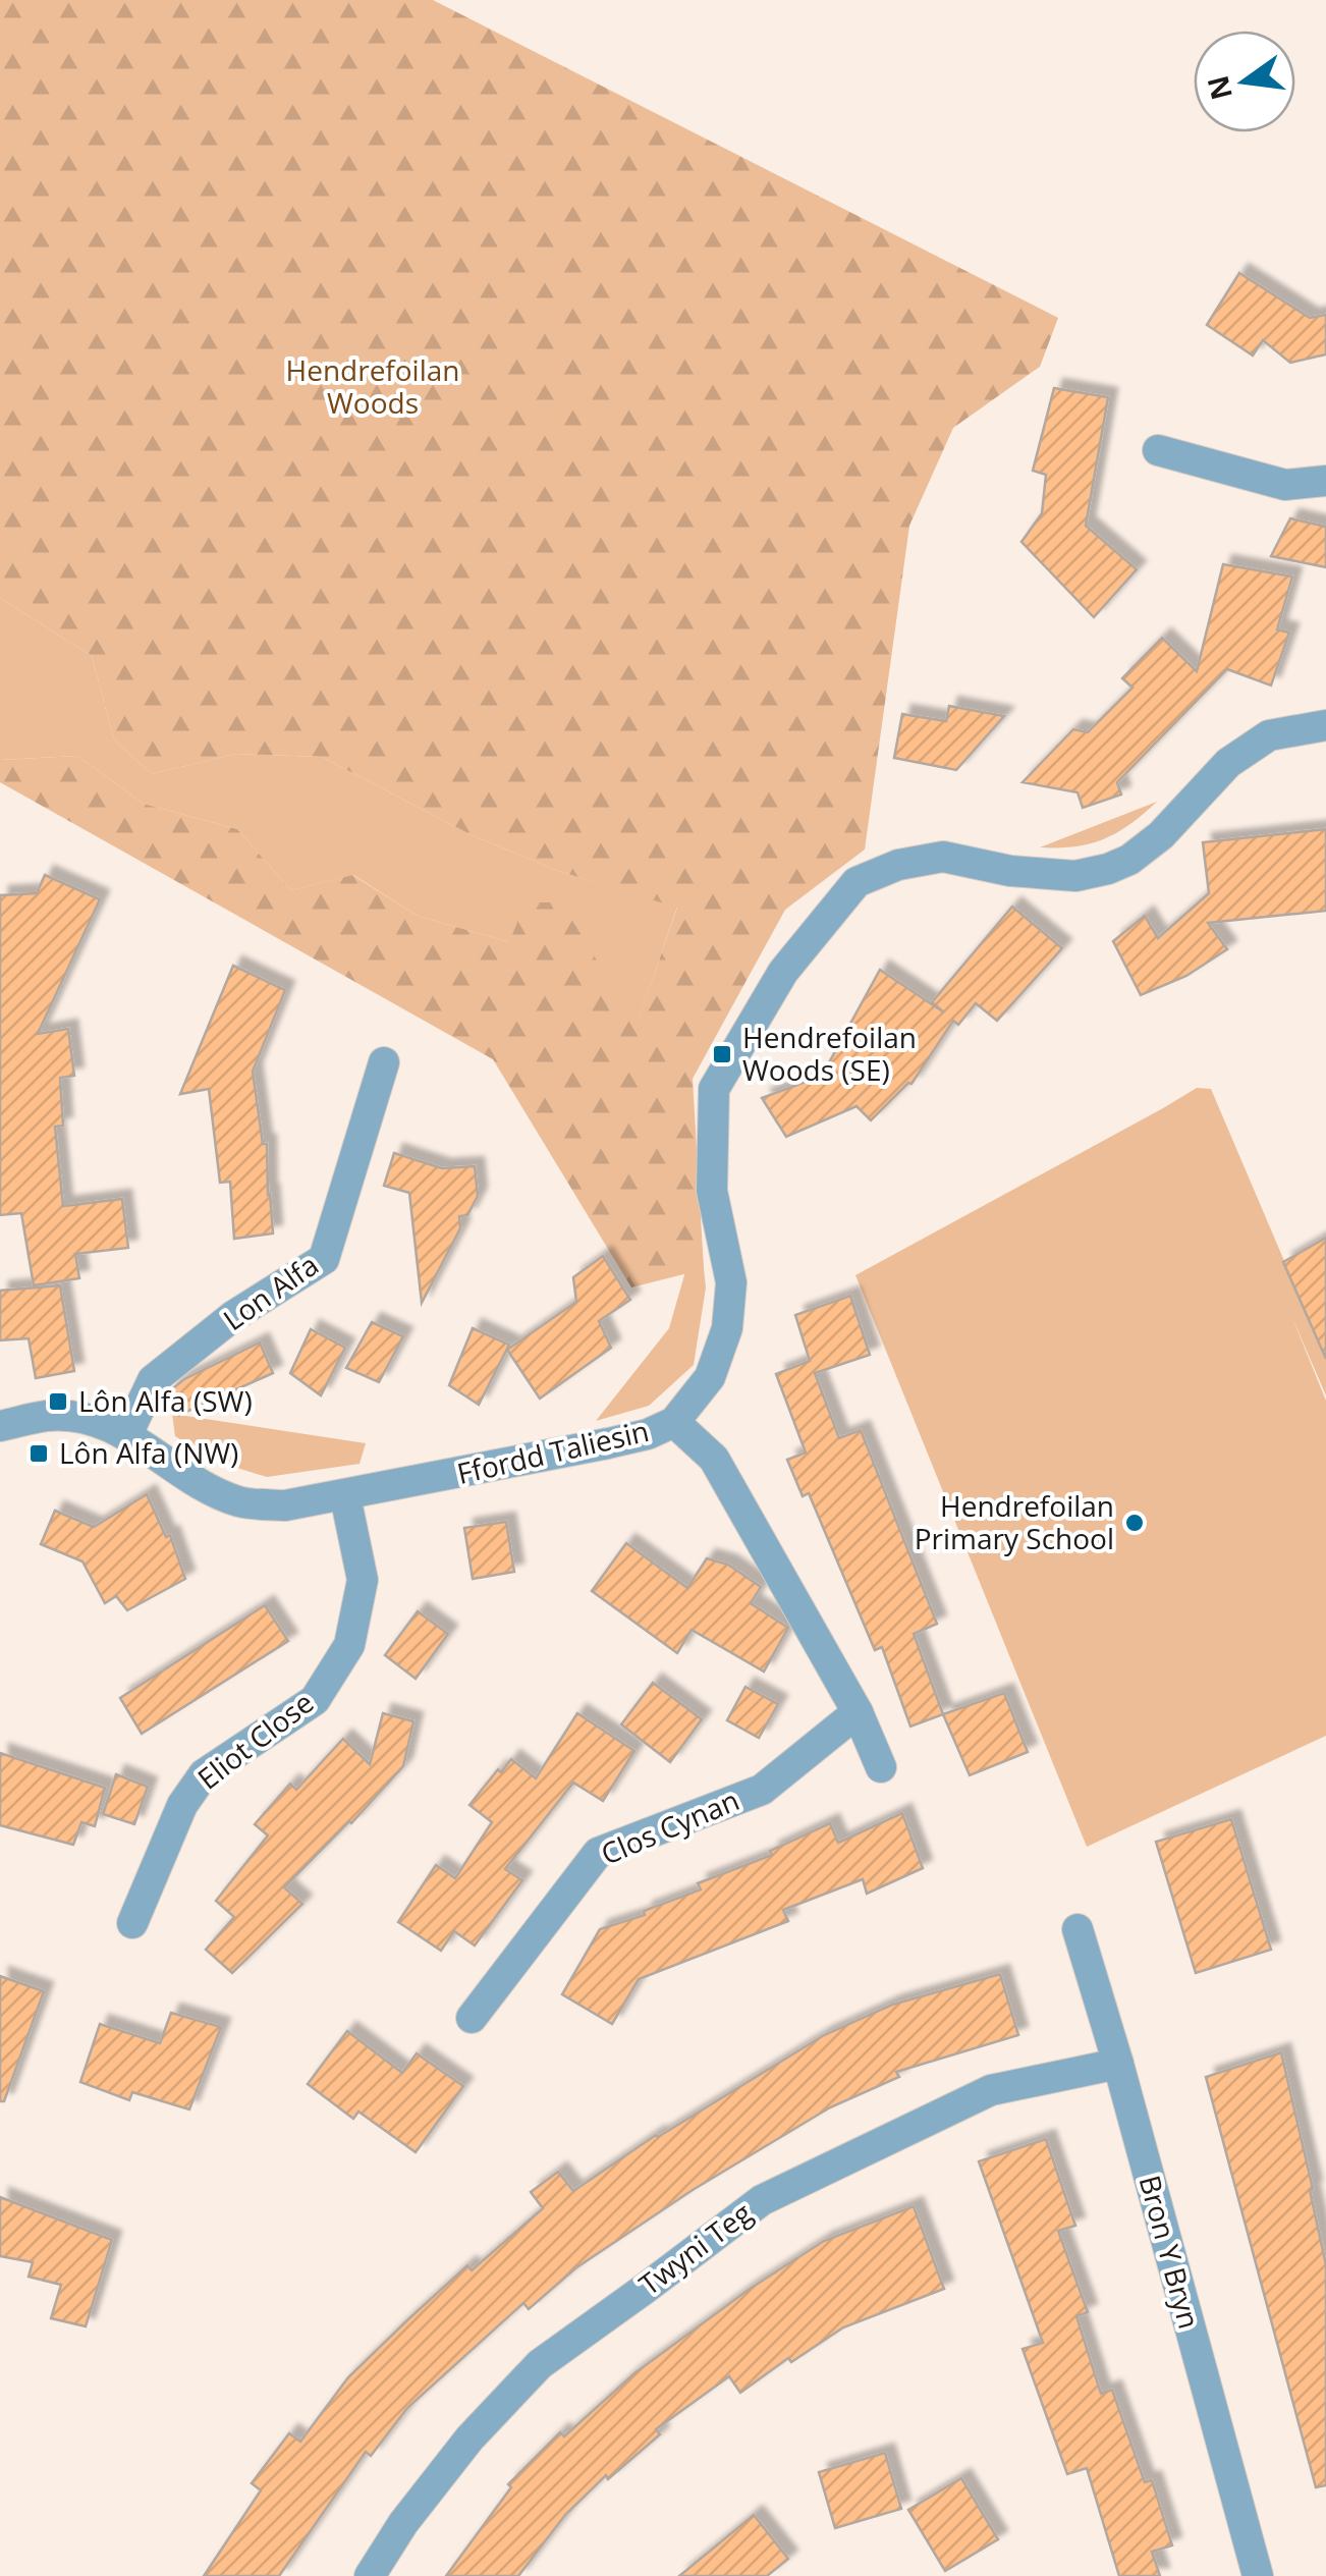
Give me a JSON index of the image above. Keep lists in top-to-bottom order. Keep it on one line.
{"streets":{"street":["Lon Alfa","Ffordd Taliesin","Eliot Close","Clos Cynan","Twyni Teg","Bron Y Bryn"]},"crossings":[["Lon Alfa","Ffordd Taliesin"],["Ffordd Taliesin","Eliot Close"],["Twyni Teg","Bron Y Bryn"]],"parks":["Hendrefoilan Woods"],"places":{"transit":["Hendrefoilan Woods (SE)","Lôn Alfa (SW)","Lôn Alfa (NW)"],"other":["Hendrefoilan Primary School"]},"north":"left"}
